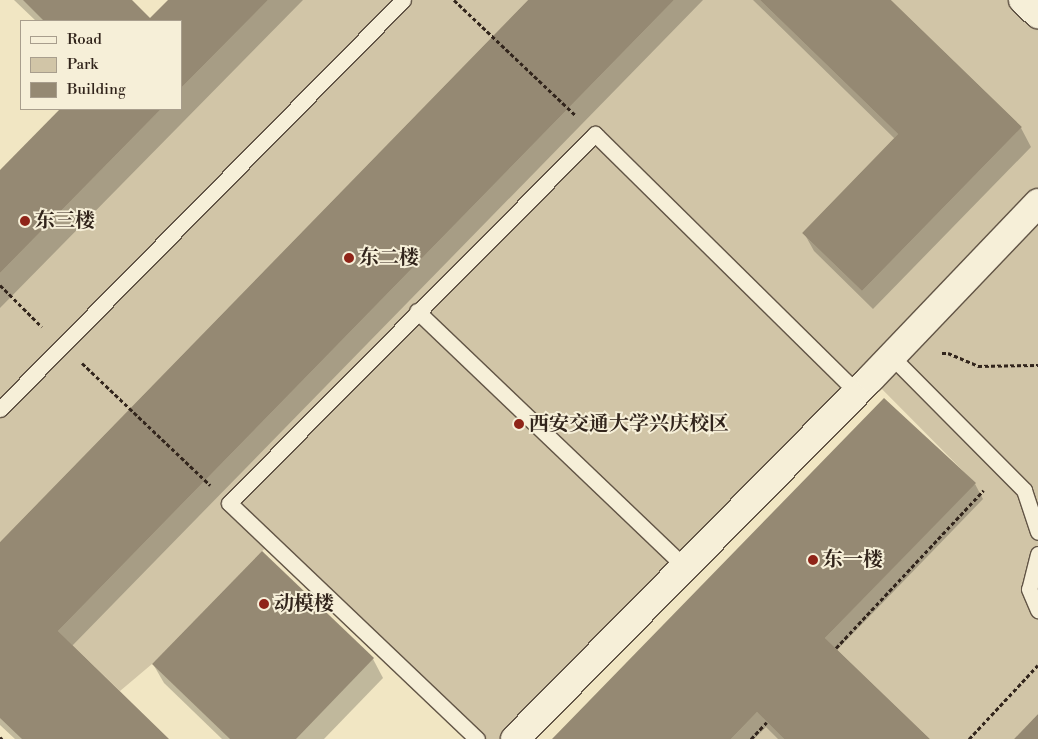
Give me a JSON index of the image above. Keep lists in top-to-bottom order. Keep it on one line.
{"places":["东三楼","东二楼","西安交通大学兴庆校区","东一楼","动模楼"],"legend":["Road","Park","Building"]}
